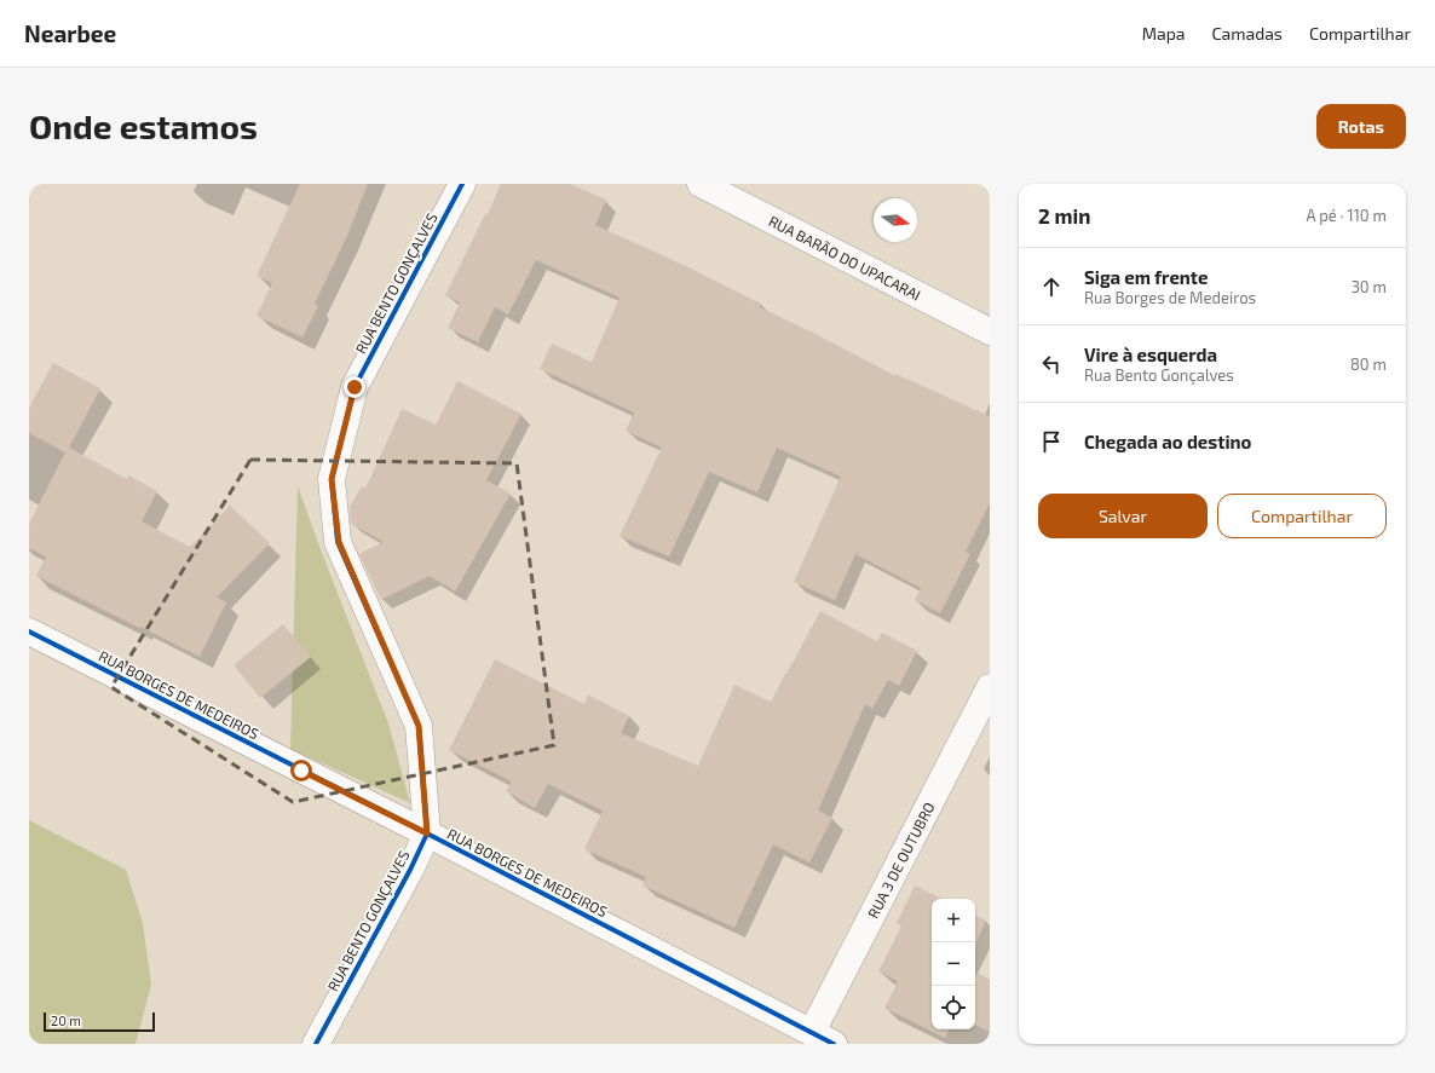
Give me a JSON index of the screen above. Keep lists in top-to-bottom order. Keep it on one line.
{"streets":{"street":["RUA BARÃO DO UPACARAI","RUA BENTO GONÇALVES","RUA BORGES DE MEDEIROS","RUA 3 DE OUTUBRO"]},"crossings":[["RUA BENTO GONÇALVES","RUA BORGES DE MEDEIROS"],["RUA BORGES DE MEDEIROS","RUA 3 DE OUTUBRO"]],"scale_bar":"20 m","north":"right","page":{"header":"Nearbee","nav":["Mapa","Camadas","Compartilhar"],"buttons":["Rotas",["Salvar","Compartilhar"]],"title":"Onde estamos","heading":["2 min","A pé · 110 m"],"list":[["Siga em frente","Rua Borges de Medeiros","30 m"],["Vire à esquerda","Rua Bento Gonçalves","80 m"],"Chegada ao destino"],"map_buttons":["+","−"],"scale":"20 m"}}
